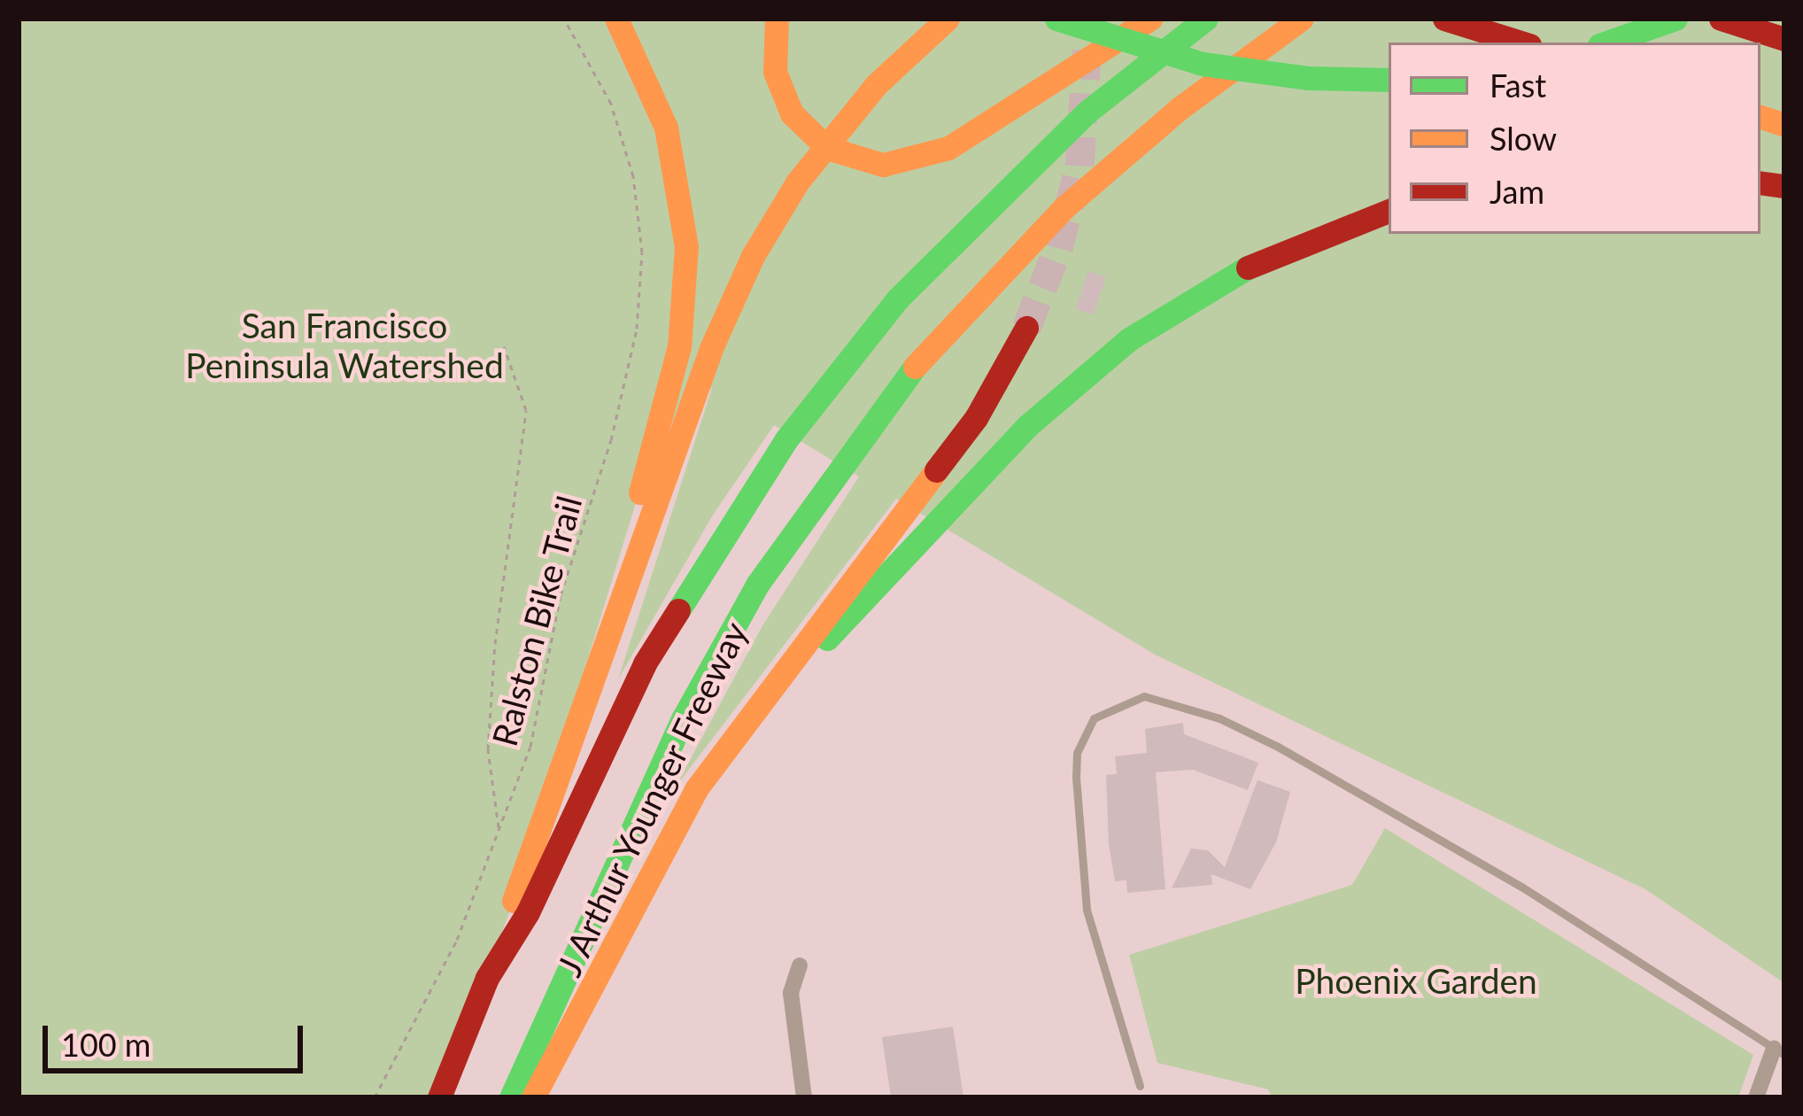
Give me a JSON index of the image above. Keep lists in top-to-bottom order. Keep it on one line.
{"streets":{"highway":["J Arthur Younger Freeway"],"path":["Ralston Bike Trail"]},"parks":["San Francisco Peninsula Watershed","Phoenix Garden"],"legend":["Fast","Slow","Jam"],"scale_bar":"100 m"}
